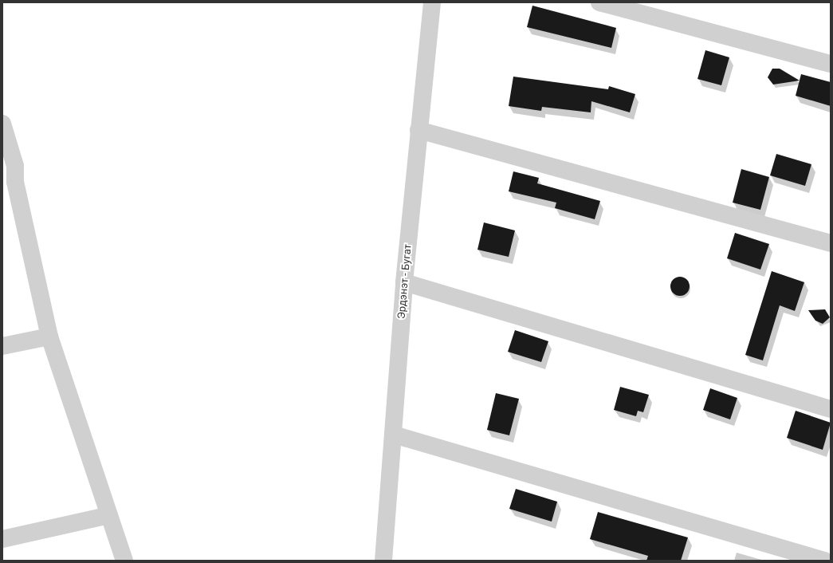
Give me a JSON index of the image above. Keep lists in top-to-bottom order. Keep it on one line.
{"streets":{"street":["Эрдэнэт - Бугат"]}}
